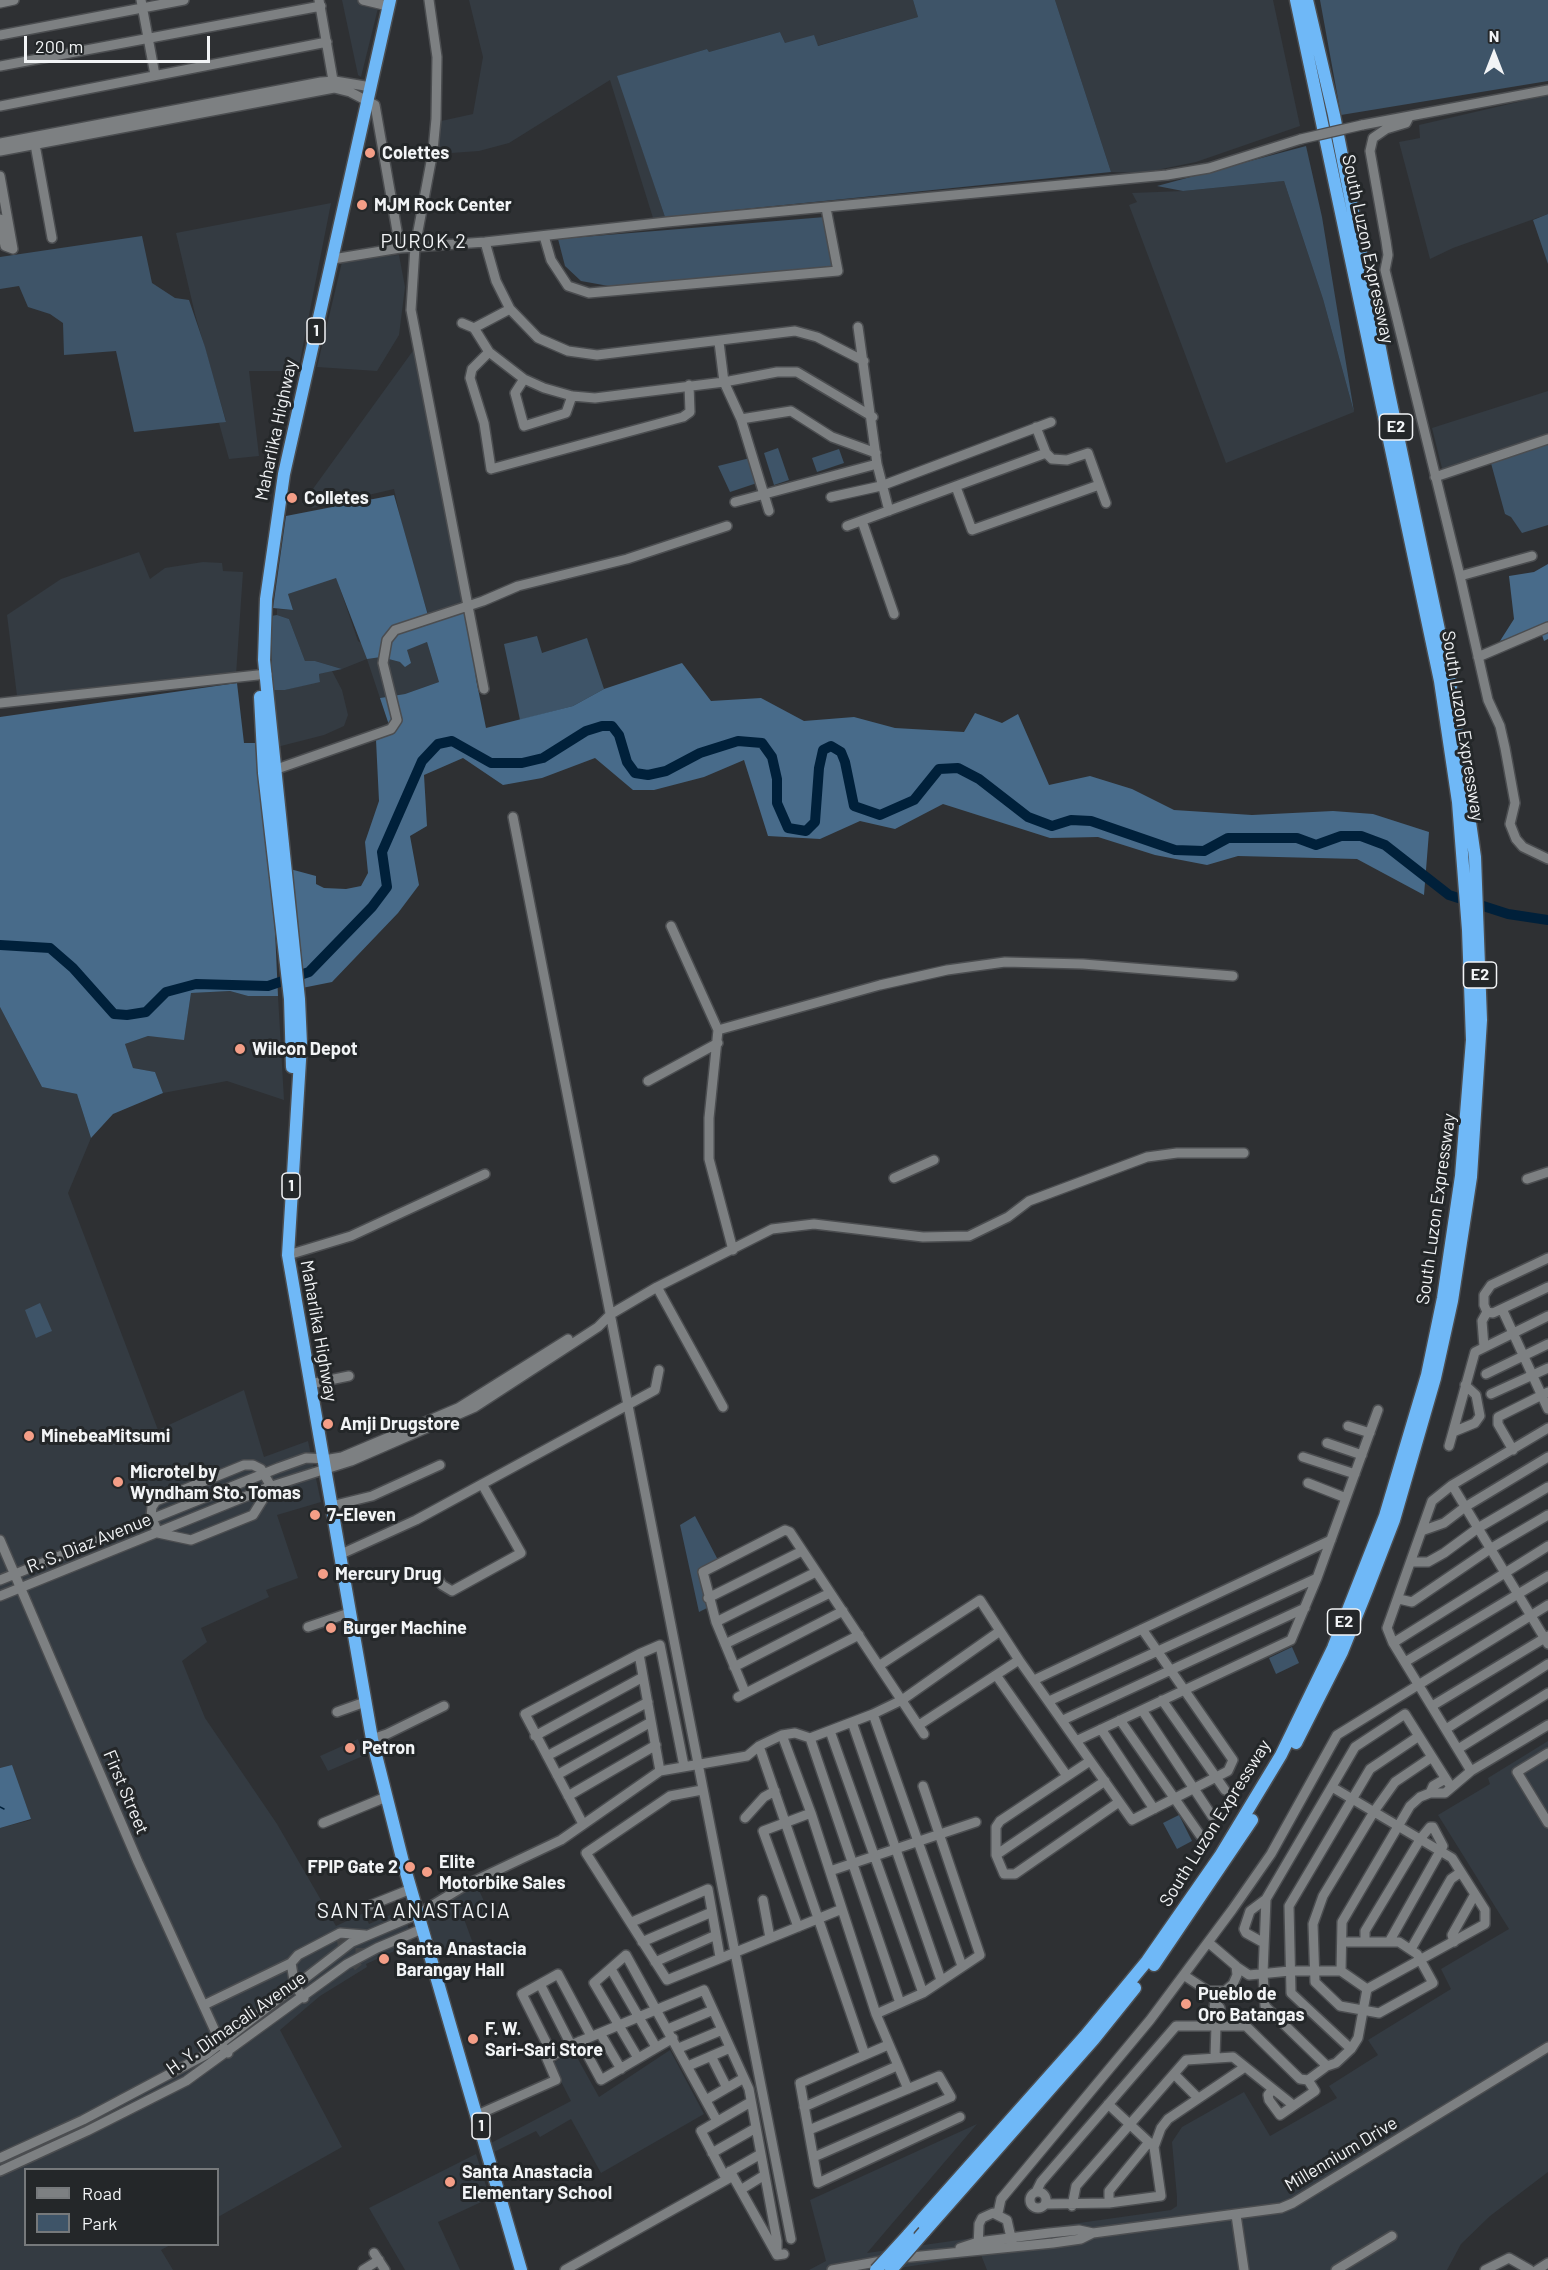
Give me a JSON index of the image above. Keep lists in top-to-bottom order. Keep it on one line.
{"streets":{"highway":["South Luzon Expressway","1","E2","Maharlika Highway"],"street":["R. S. Diaz Avenue","First Street","H. Y. Dimacali Avenue","Millennium Drive"]},"crossings":[["Maharlika Highway","R. S. Diaz Avenue"],["Maharlika Highway","H. Y. Dimacali Avenue"],["R. S. Diaz Avenue","First Street"],["First Street","H. Y. Dimacali Avenue"]],"districts":["PUROK 2","SANTA ANASTACIA"],"places":["Colettes","MJM Rock Center","Colletes","Wilcon Depot","Amji Drugstore","MinebeaMitsumi","Microtel by Wyndham Sto. Tomas","7-Eleven","Mercury Drug","Burger Machine","Petron","FPIP Gate 2","Elite Motorbike Sales","Santa Anastacia Barangay Hall","Pueblo de Oro Batangas","F. W. Sari-Sari Store","Santa Anastacia Elementary School"],"legend":["Road","Park"],"scale_bar":"200 m","north":"top"}
